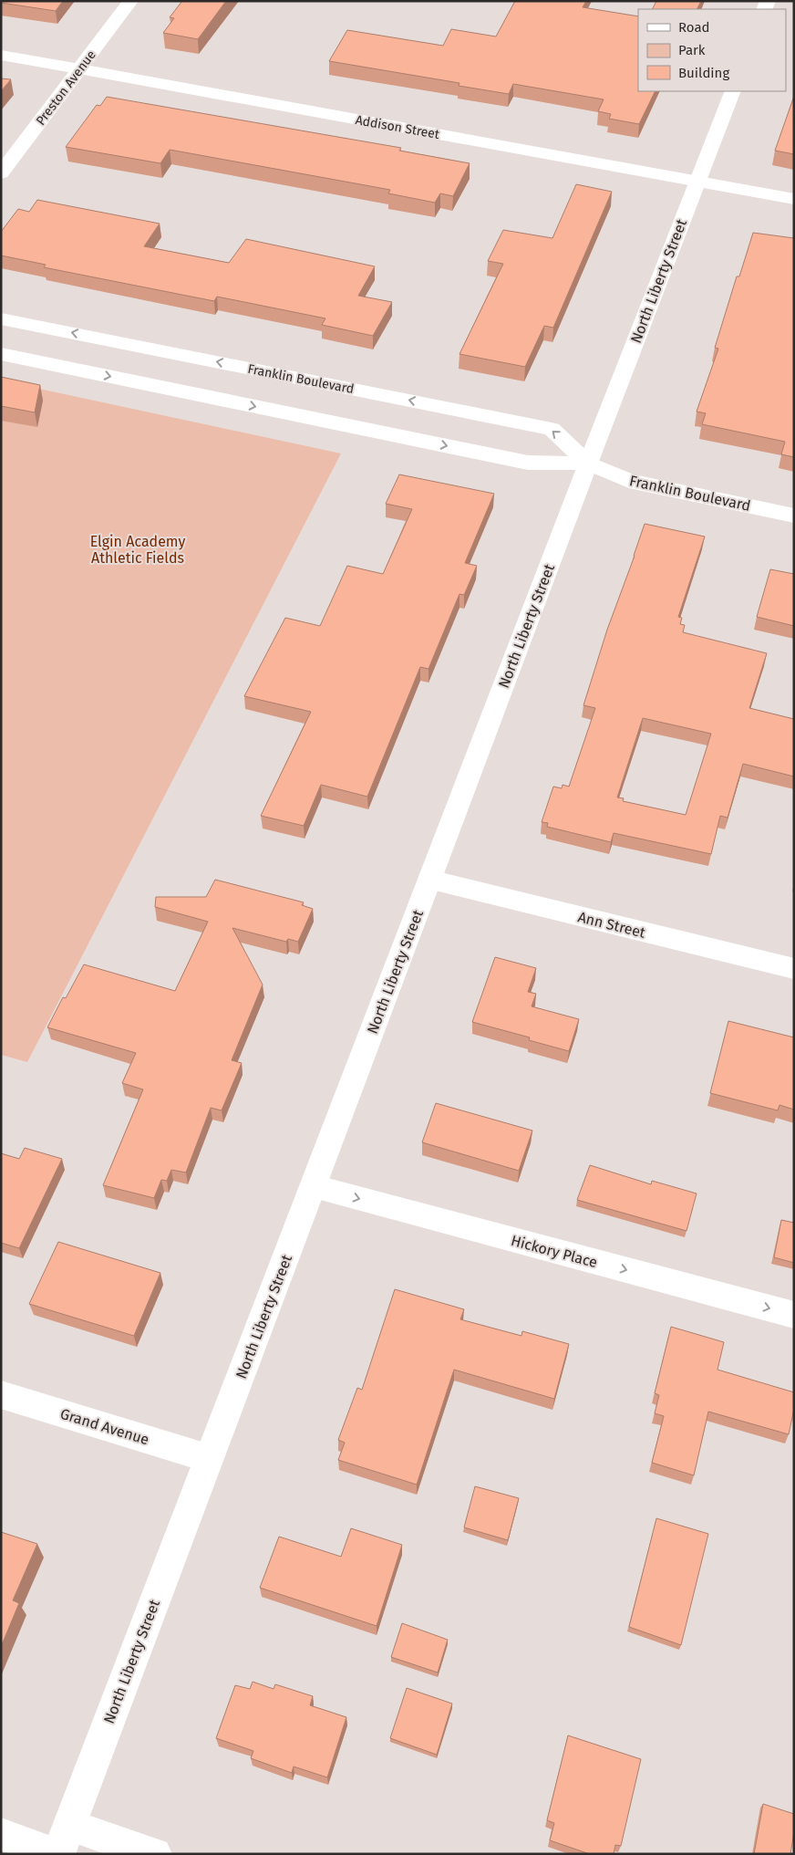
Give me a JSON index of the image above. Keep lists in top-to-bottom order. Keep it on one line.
{"streets":{"street":["Preston Avenue","Addison Street","North Liberty Street","Franklin Boulevard","Ann Street","Hickory Place","Grand Avenue"]},"crossings":[["Preston Avenue","Addison Street"],["Addison Street","North Liberty Street"],["North Liberty Street","Franklin Boulevard"],["North Liberty Street","Ann Street"],["North Liberty Street","Hickory Place"],["North Liberty Street","Grand Avenue"]],"one_way":["Hickory Place"],"parks":["Elgin Academy Athletic Fields"],"legend":["Road","Park","Building"]}
